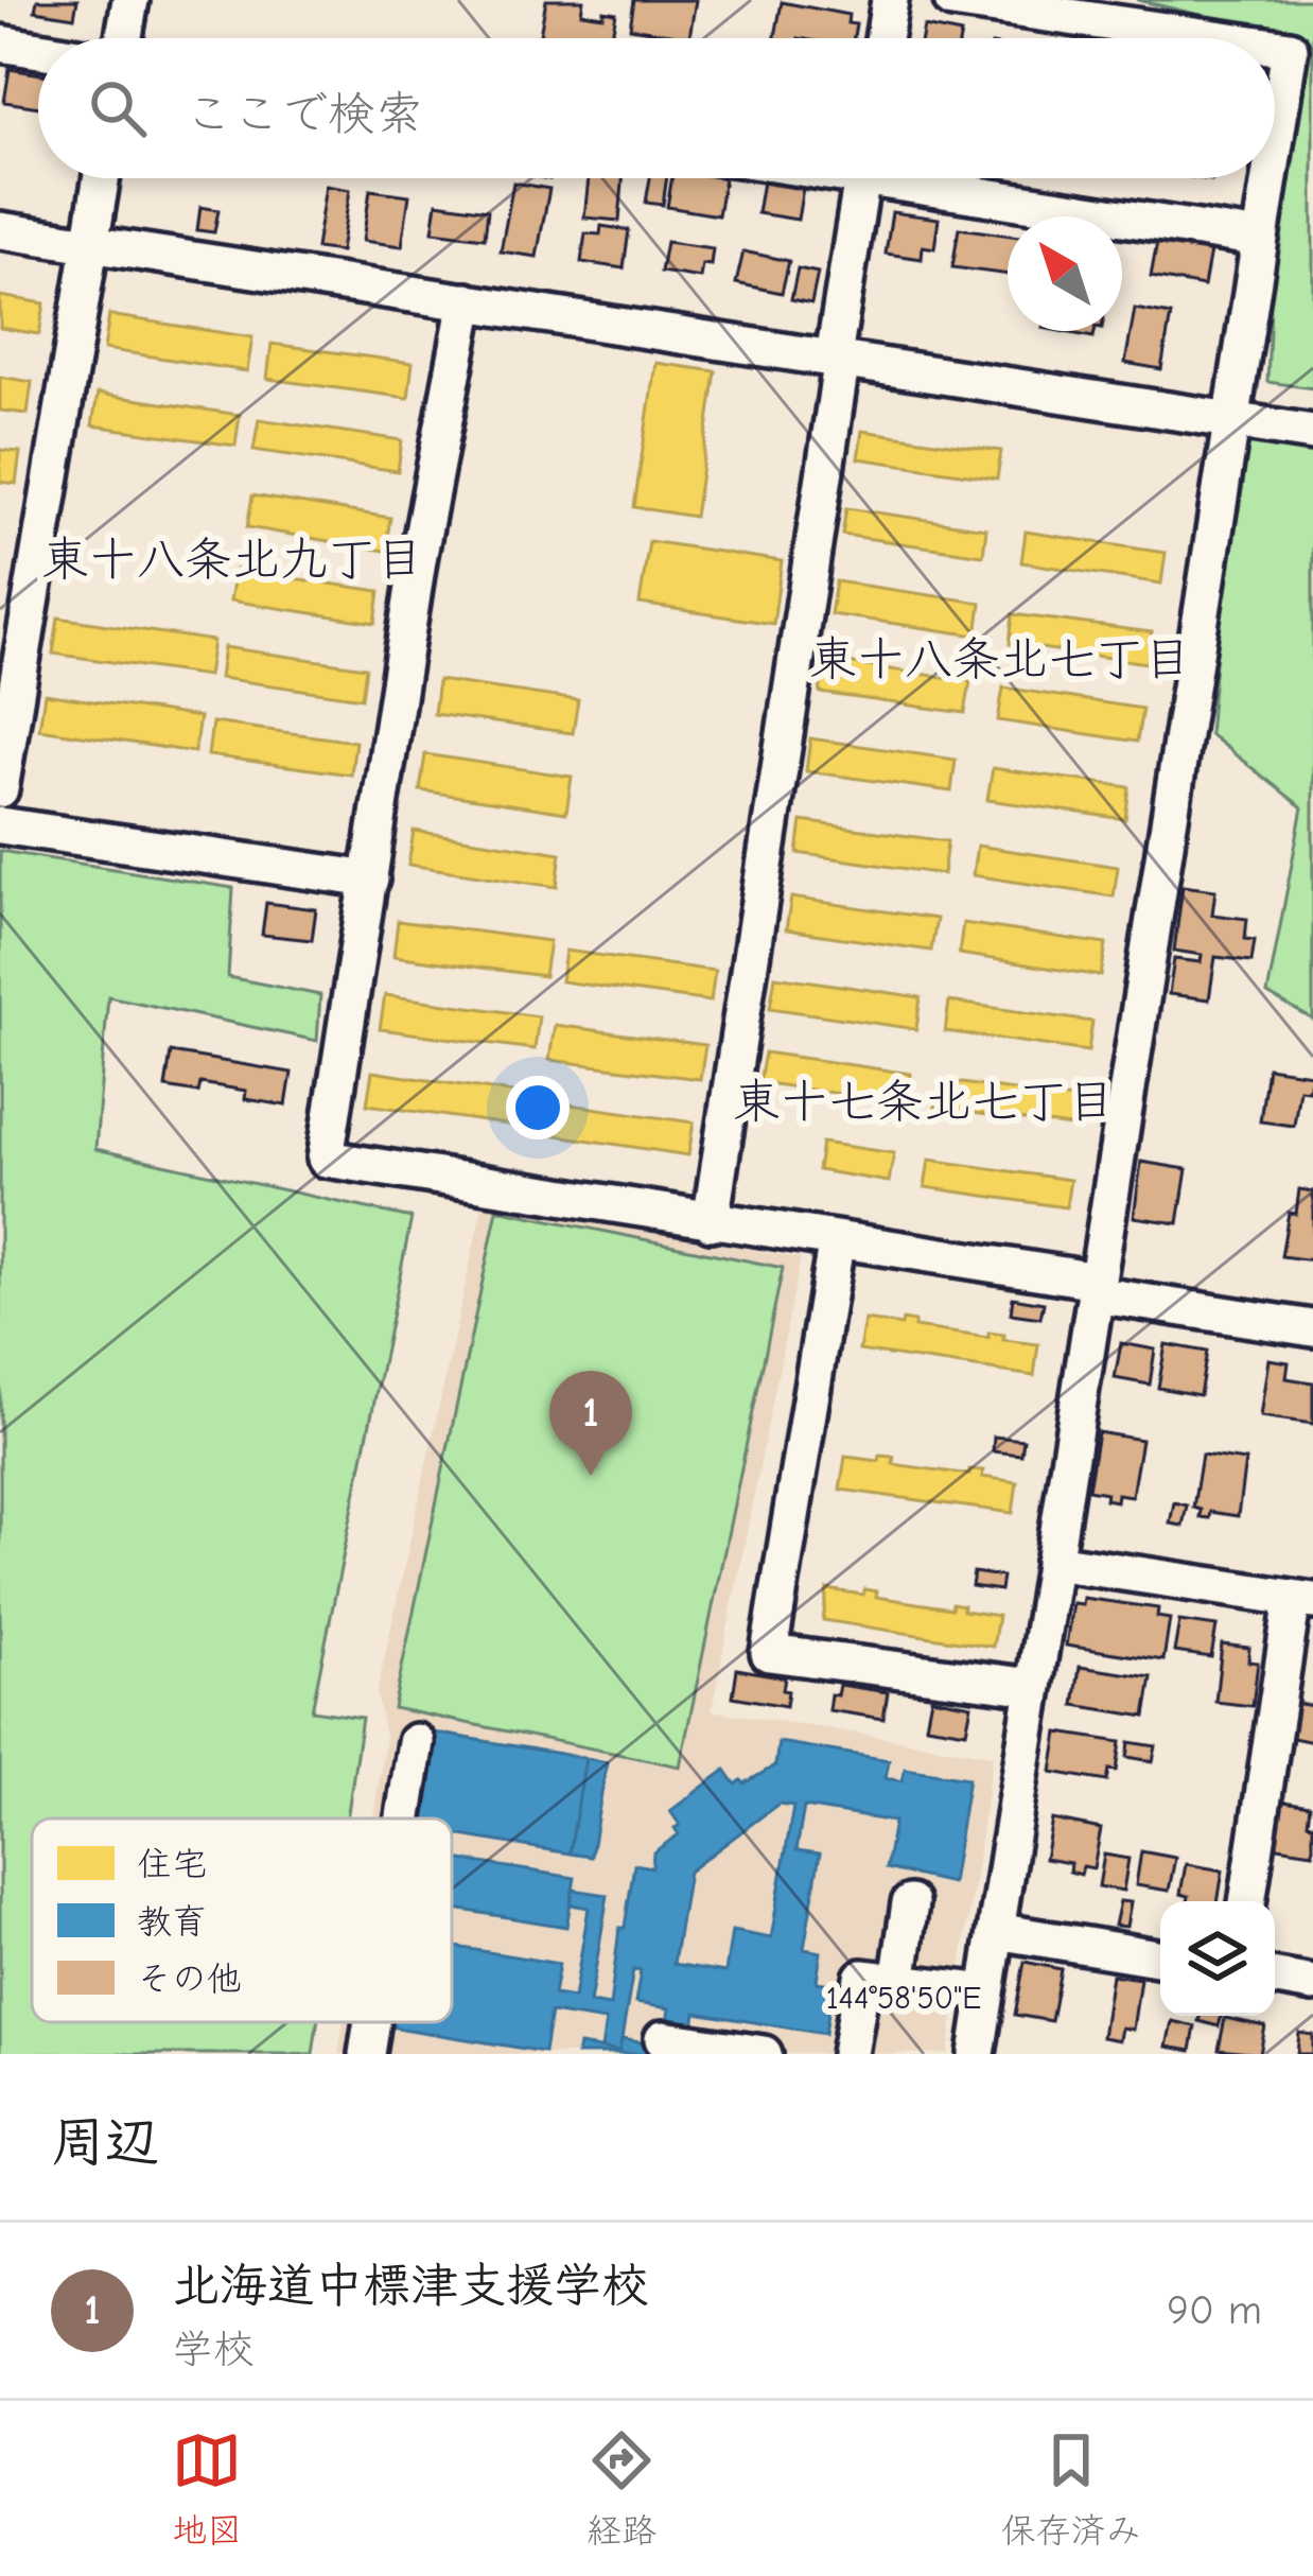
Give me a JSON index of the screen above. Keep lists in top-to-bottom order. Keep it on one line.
{"districts":["東十八条北九丁目","東十八条北七丁目","東十七条北七丁目"],"legend":["住宅","教育","その他"],"north":"top left","page":{"search":"ここで検索","pins":"1","heading":"周辺","list":[{"mark":"1","name":"北海道中標津支援学校","note":"学校","value":"90 m"}],"nav":["地図","経路","保存済み"]},"coordinates":["144°58'50\"E"]}
